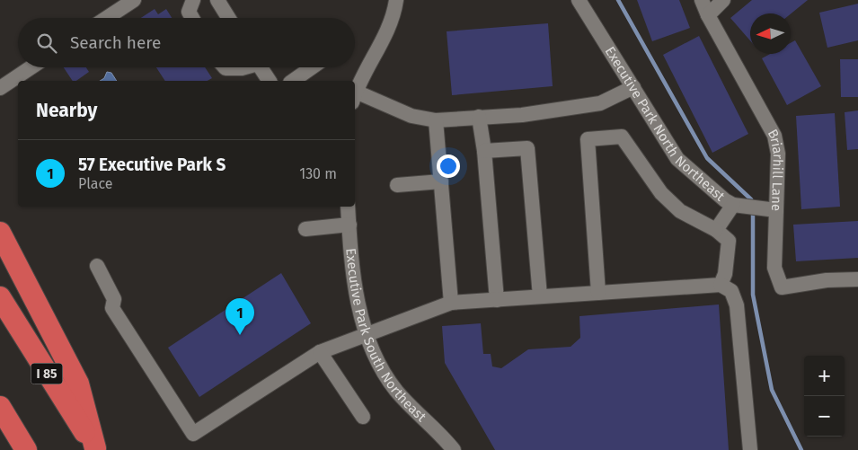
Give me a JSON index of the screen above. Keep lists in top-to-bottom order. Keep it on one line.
{"streets":{"highway":["I 85"],"street":["Executive Park North Northeast","Briarhill Lane","Executive Park South Northeast"]},"crossings":[["Executive Park North Northeast","Briarhill Lane"]],"north":"left","page":{"search":"Search here","heading":"Nearby","list":[{"mark":"1","name":"57 Executive Park S","note":"Place","value":"130 m"}],"pins":"1","map_buttons":["+","−"]}}
